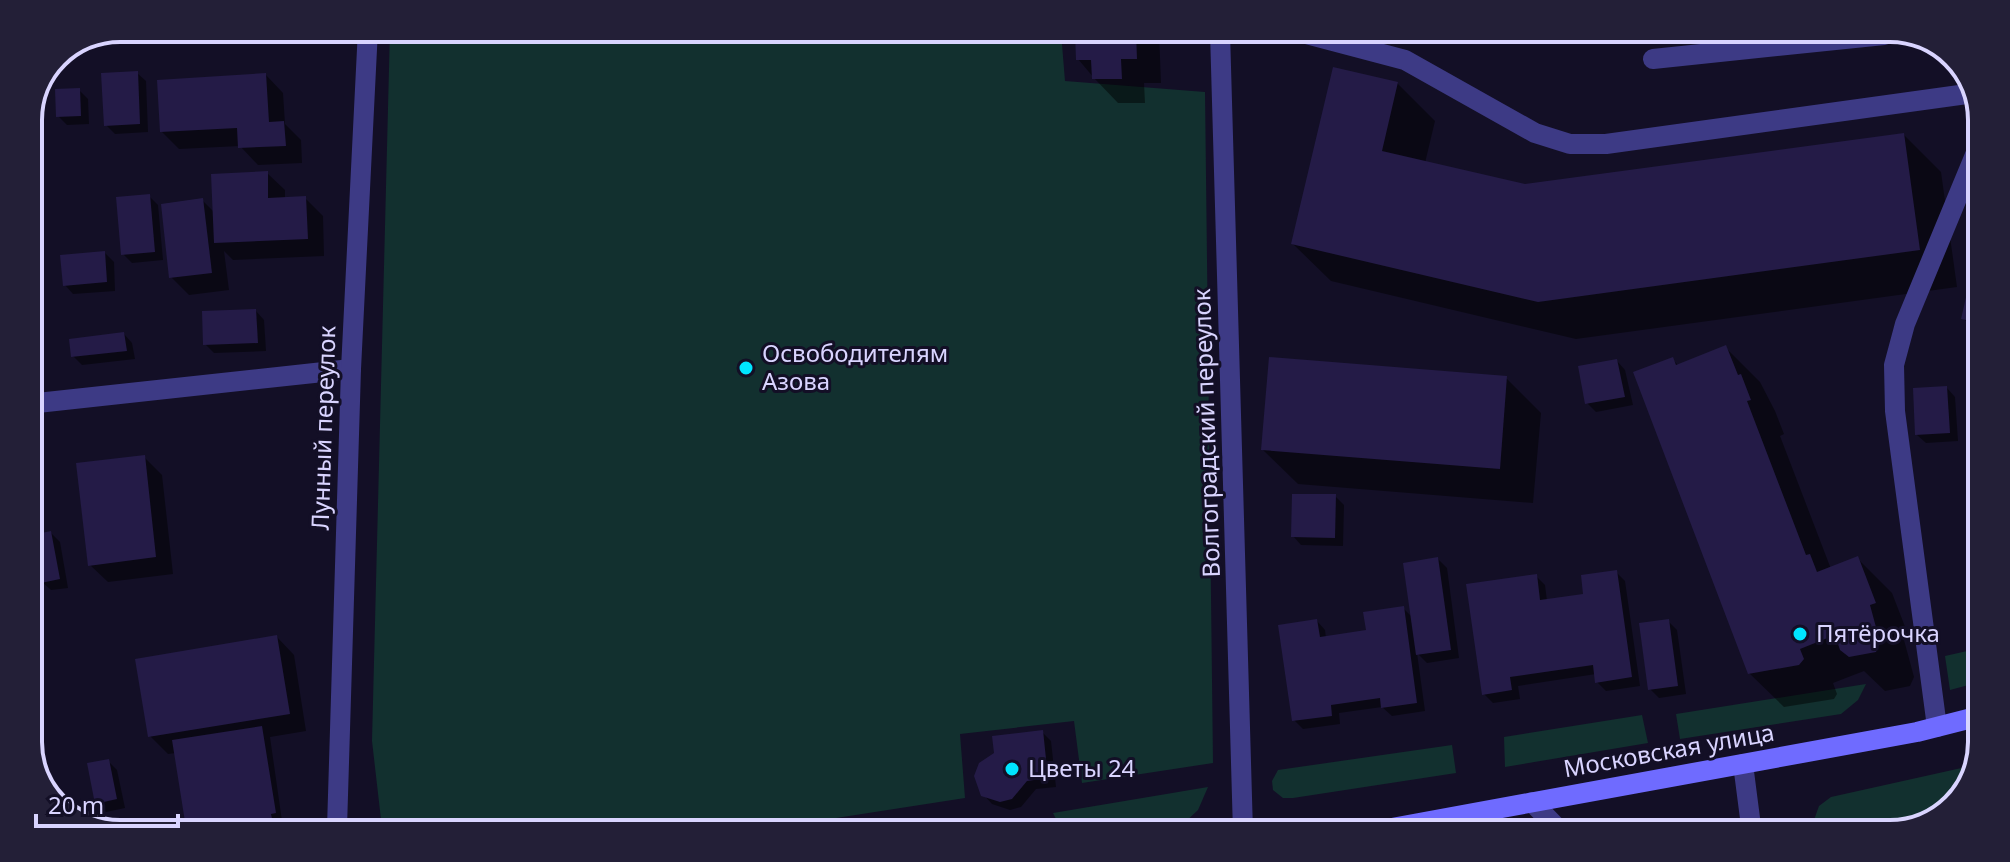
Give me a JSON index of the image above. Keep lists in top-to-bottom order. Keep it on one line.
{"streets":{"main road":["Московская улица"],"street":["Лунный переулок","Волгоградский переулок"]},"places":["Освободителям Азова","Пятёрочка","Цветы 24"],"scale_bar":"20 m"}
